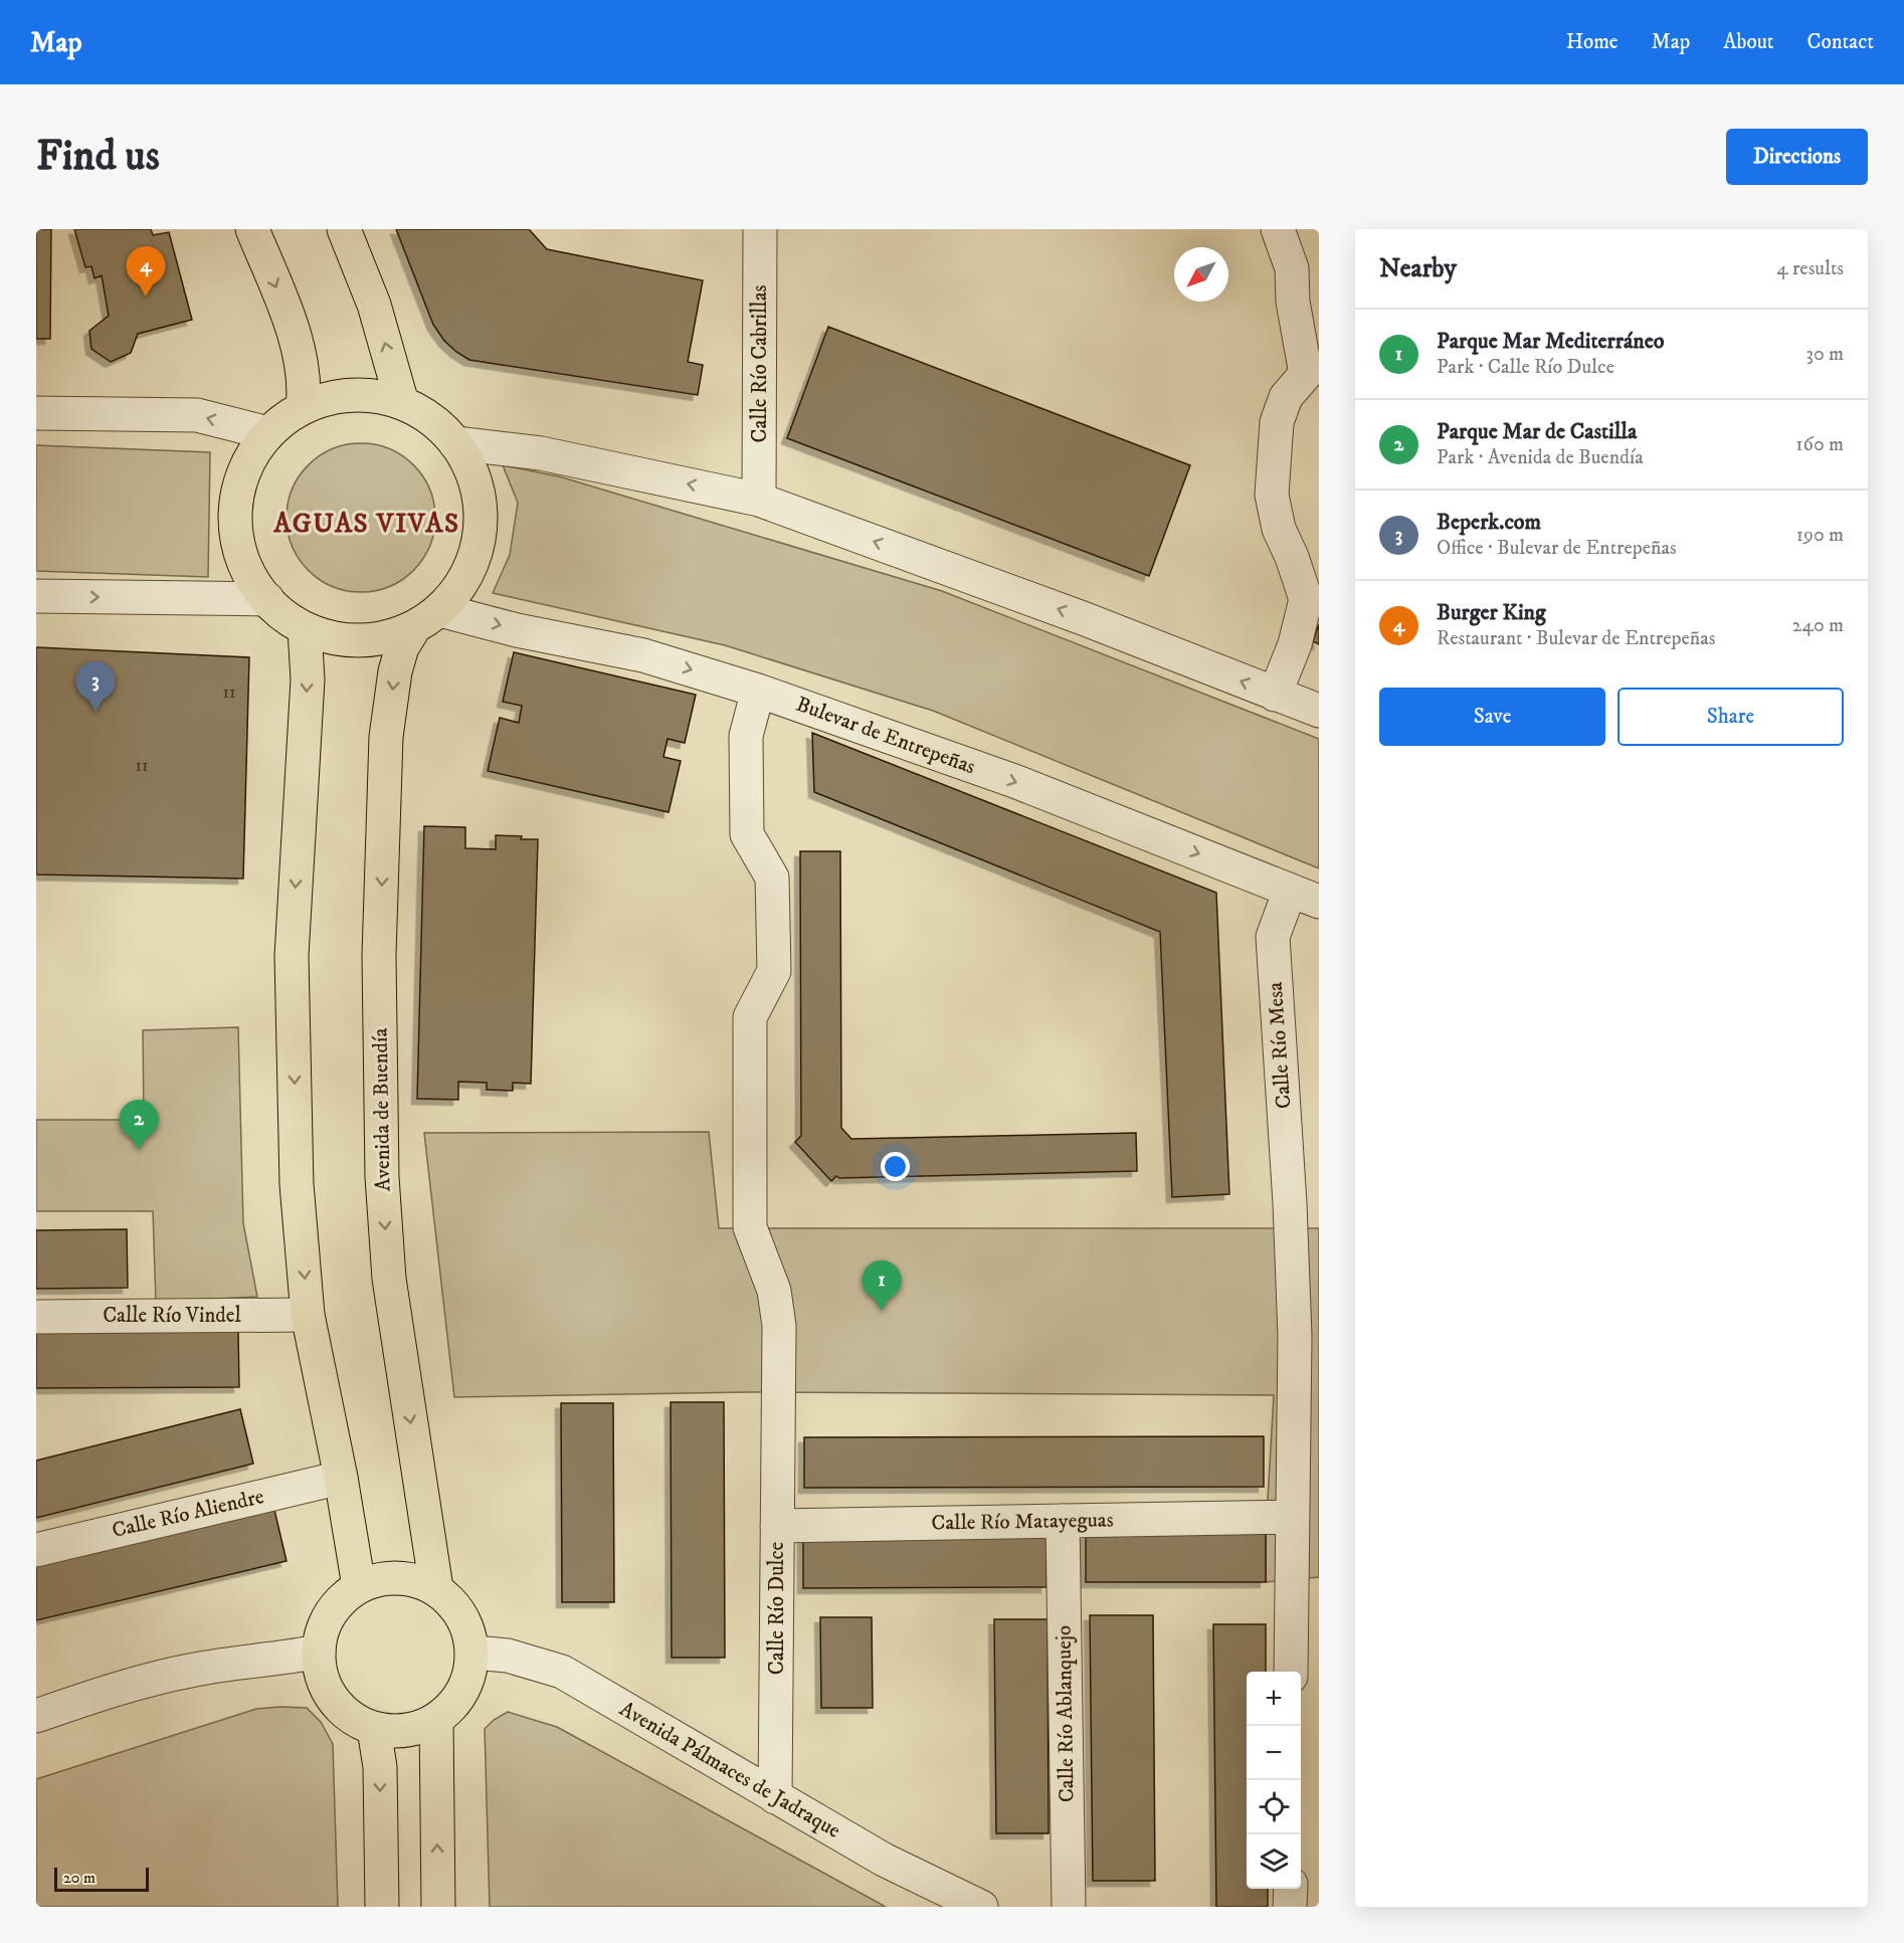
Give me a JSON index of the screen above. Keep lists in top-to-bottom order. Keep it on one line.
{"streets":{"main road":["Avenida de Buendía"],"street":["Calle Río Cabrillas","Bulevar de Entrepeñas","Calle Río Mesa","Calle Río Vindel","Calle Río Aliendre","Calle Río Matayeguas","Calle Río Dulce","Calle Río Ablanquejo","Avenida Pálmaces de Jadraque"]},"crossings":[["Bulevar de Entrepeñas","Calle Río Mesa"],["Bulevar de Entrepeñas","Calle Río Dulce"],["Calle Río Mesa","Calle Río Matayeguas"],["Avenida de Buendía","Avenida Pálmaces de Jadraque"],["Calle Río Matayeguas","Calle Río Dulce"],["Calle Río Matayeguas","Calle Río Ablanquejo"],["Calle Río Dulce","Avenida Pálmaces de Jadraque"]],"districts":["AGUAS VIVAS"],"house_numbers":["11","11"],"scale_bar":"20 m","north":"bottom left","page":{"header":"Map","nav":["Home","Map","About","Contact"],"buttons":["Directions",["Save","Share"]],"title":"Find us","heading":["Nearby","4 results"],"pins":["4","3","2","1"],"list":[{"mark":"1","name":"Parque Mar Mediterráneo","note":"Park · Calle Río Dulce","value":"30 m"},{"mark":"2","name":"Parque Mar de Castilla","note":"Park · Avenida de Buendía","value":"160 m"},{"mark":"3","name":"Beperk.com","note":"Office · Bulevar de Entrepeñas","value":"190 m"},{"mark":"4","name":"Burger King","note":"Restaurant · Bulevar de Entrepeñas","value":"240 m"}],"map_buttons":["+","−"],"scale":"20 m"}}
